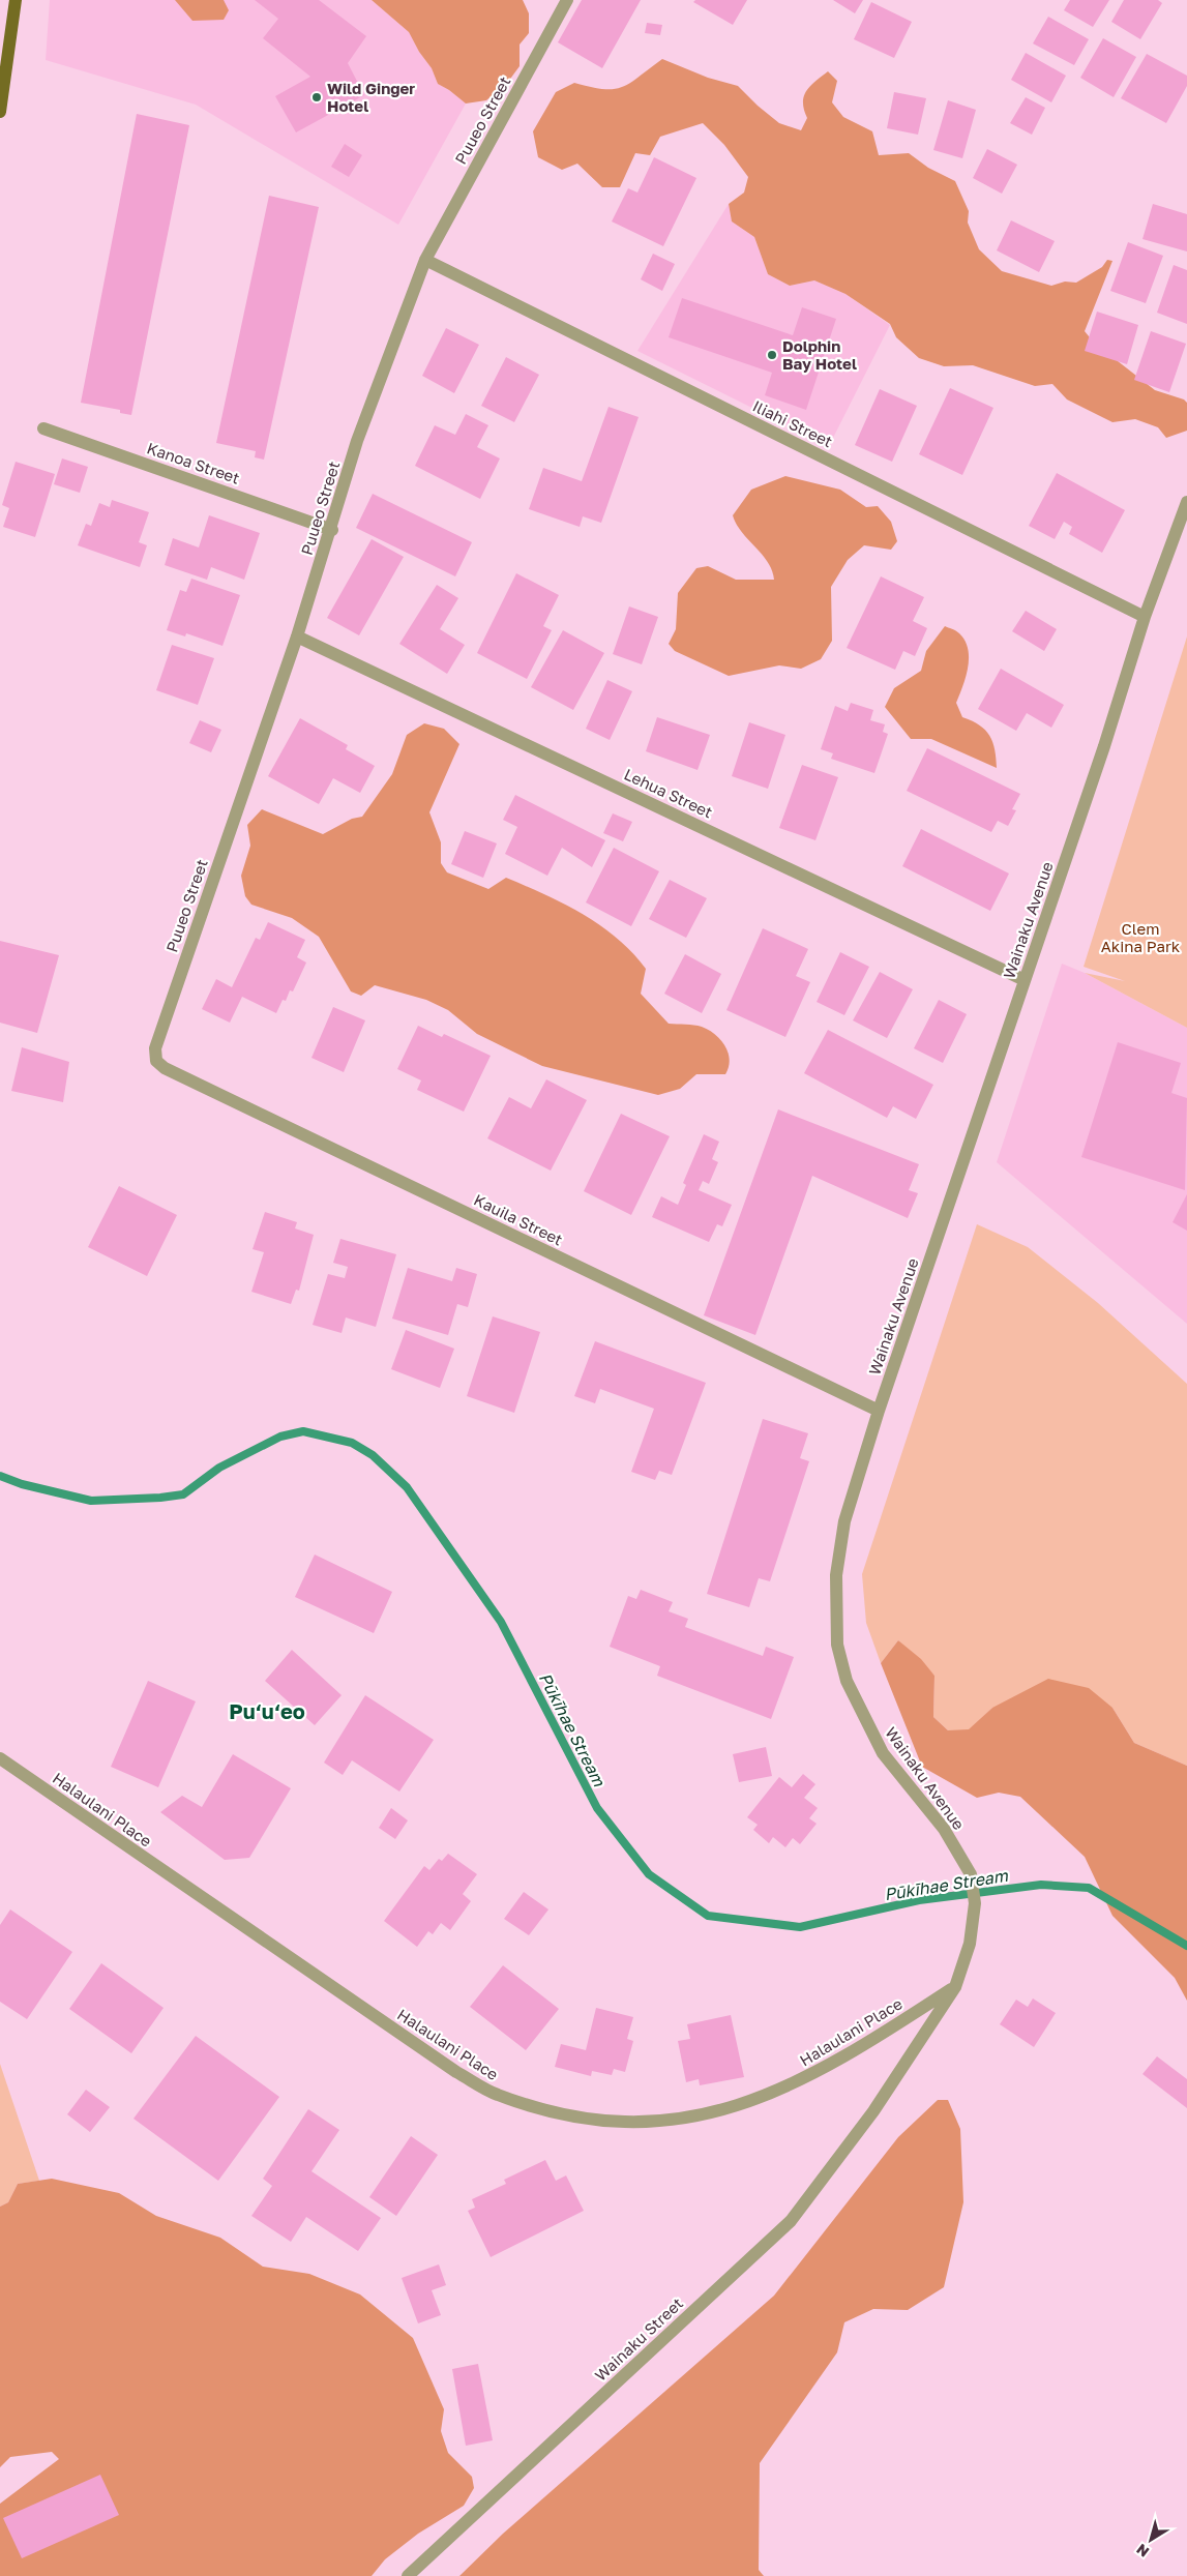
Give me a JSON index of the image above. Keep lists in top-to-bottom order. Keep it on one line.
{"streets":{"street":["Puueo Street","Iliahi Street","Kanoa Street","Lehua Street","Wainaku Avenue","Kauila Street","Halaulani Place","Wainaku Street"]},"crossings":[["Puueo Street","Iliahi Street"],["Puueo Street","Kanoa Street"],["Puueo Street","Lehua Street"],["Puueo Street","Kauila Street"],["Iliahi Street","Wainaku Avenue"],["Lehua Street","Wainaku Avenue"],["Wainaku Avenue","Kauila Street"],["Wainaku Avenue","Halaulani Place"],["Wainaku Avenue","Wainaku Street"]],"districts":["Pu‘u‘eo"],"water":["Pūkīhae Stream"],"parks":["Clem Akina Park"],"places":["Wild Ginger Hotel","Dolphin Bay Hotel"],"north":"bottom left"}
